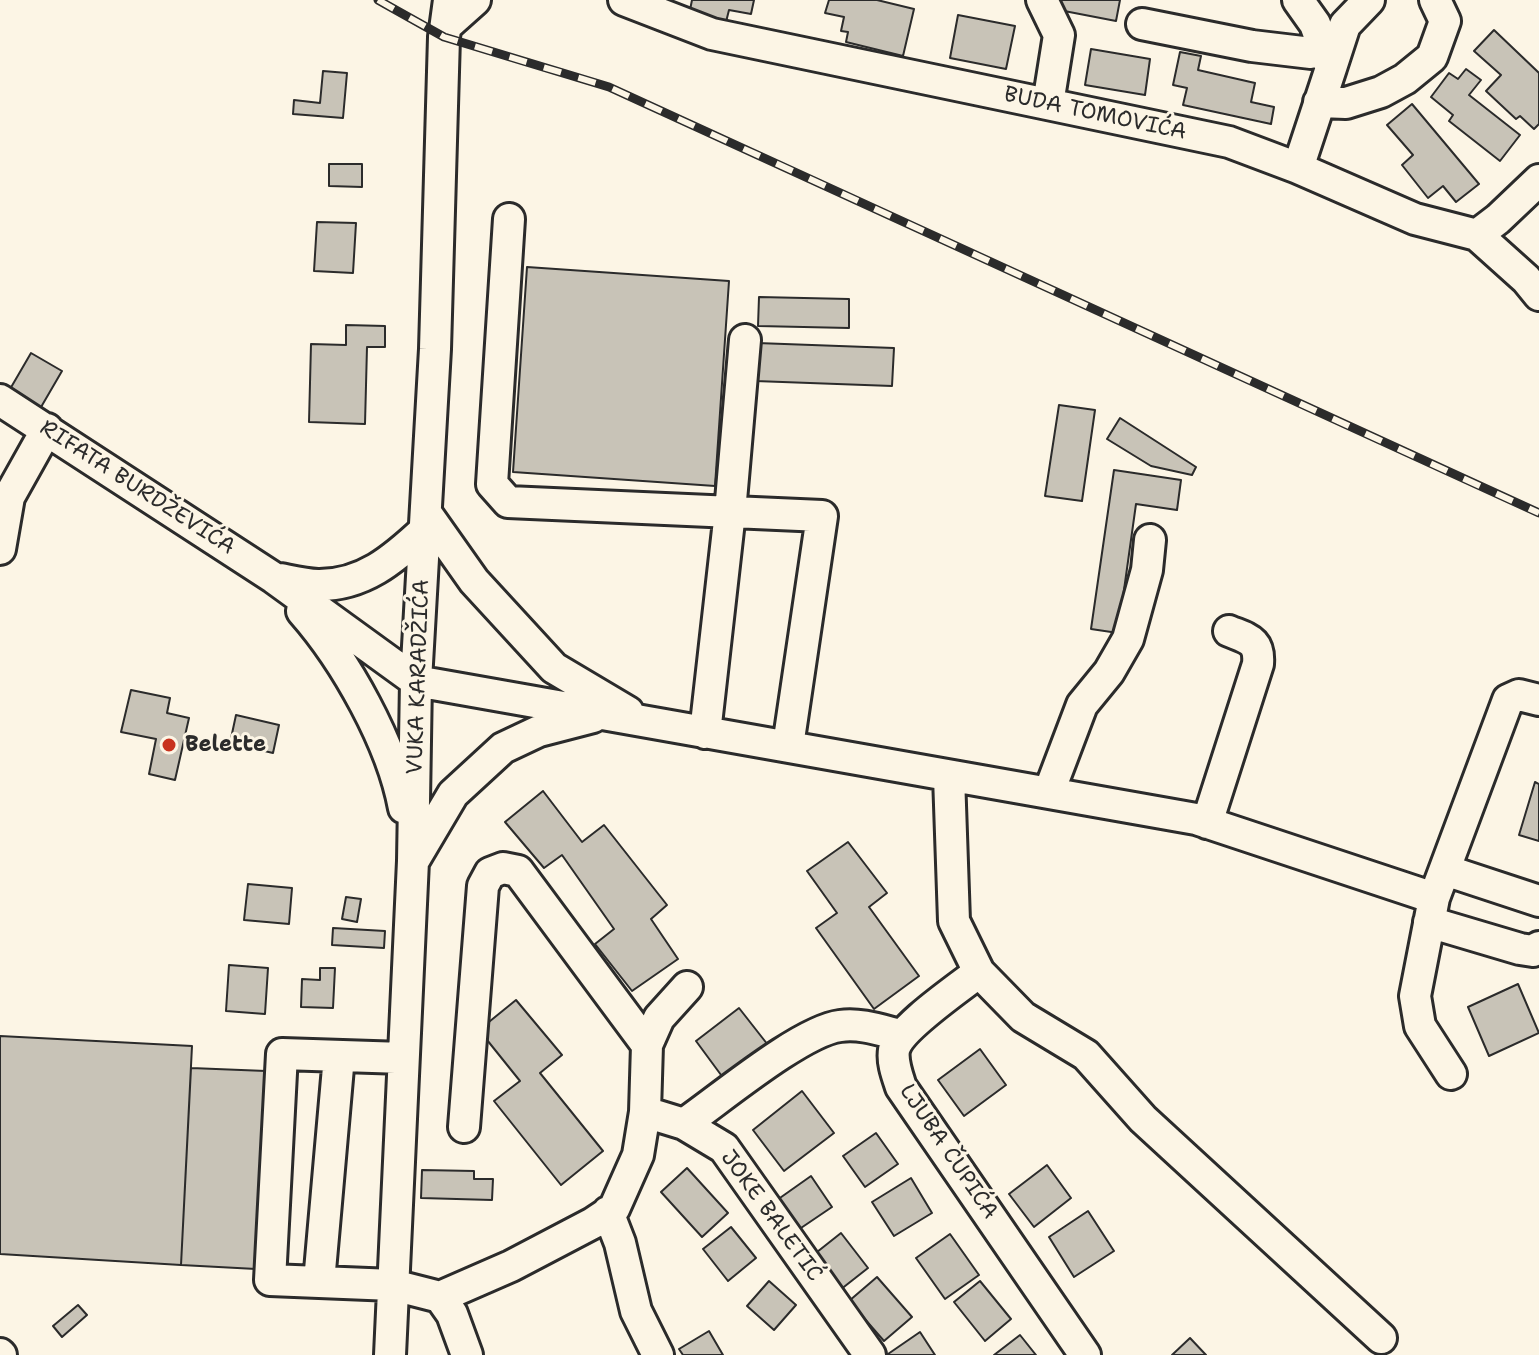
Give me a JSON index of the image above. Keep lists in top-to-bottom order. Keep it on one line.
{"streets":{"street":["BUDA TOMOVIĆA","RIFATA BURDŽEVIĆA","VUKA KARADŽIĆA","LJUBA ČUPIĆA","JOKE BALETIĆ"]},"places":["Belette"]}
